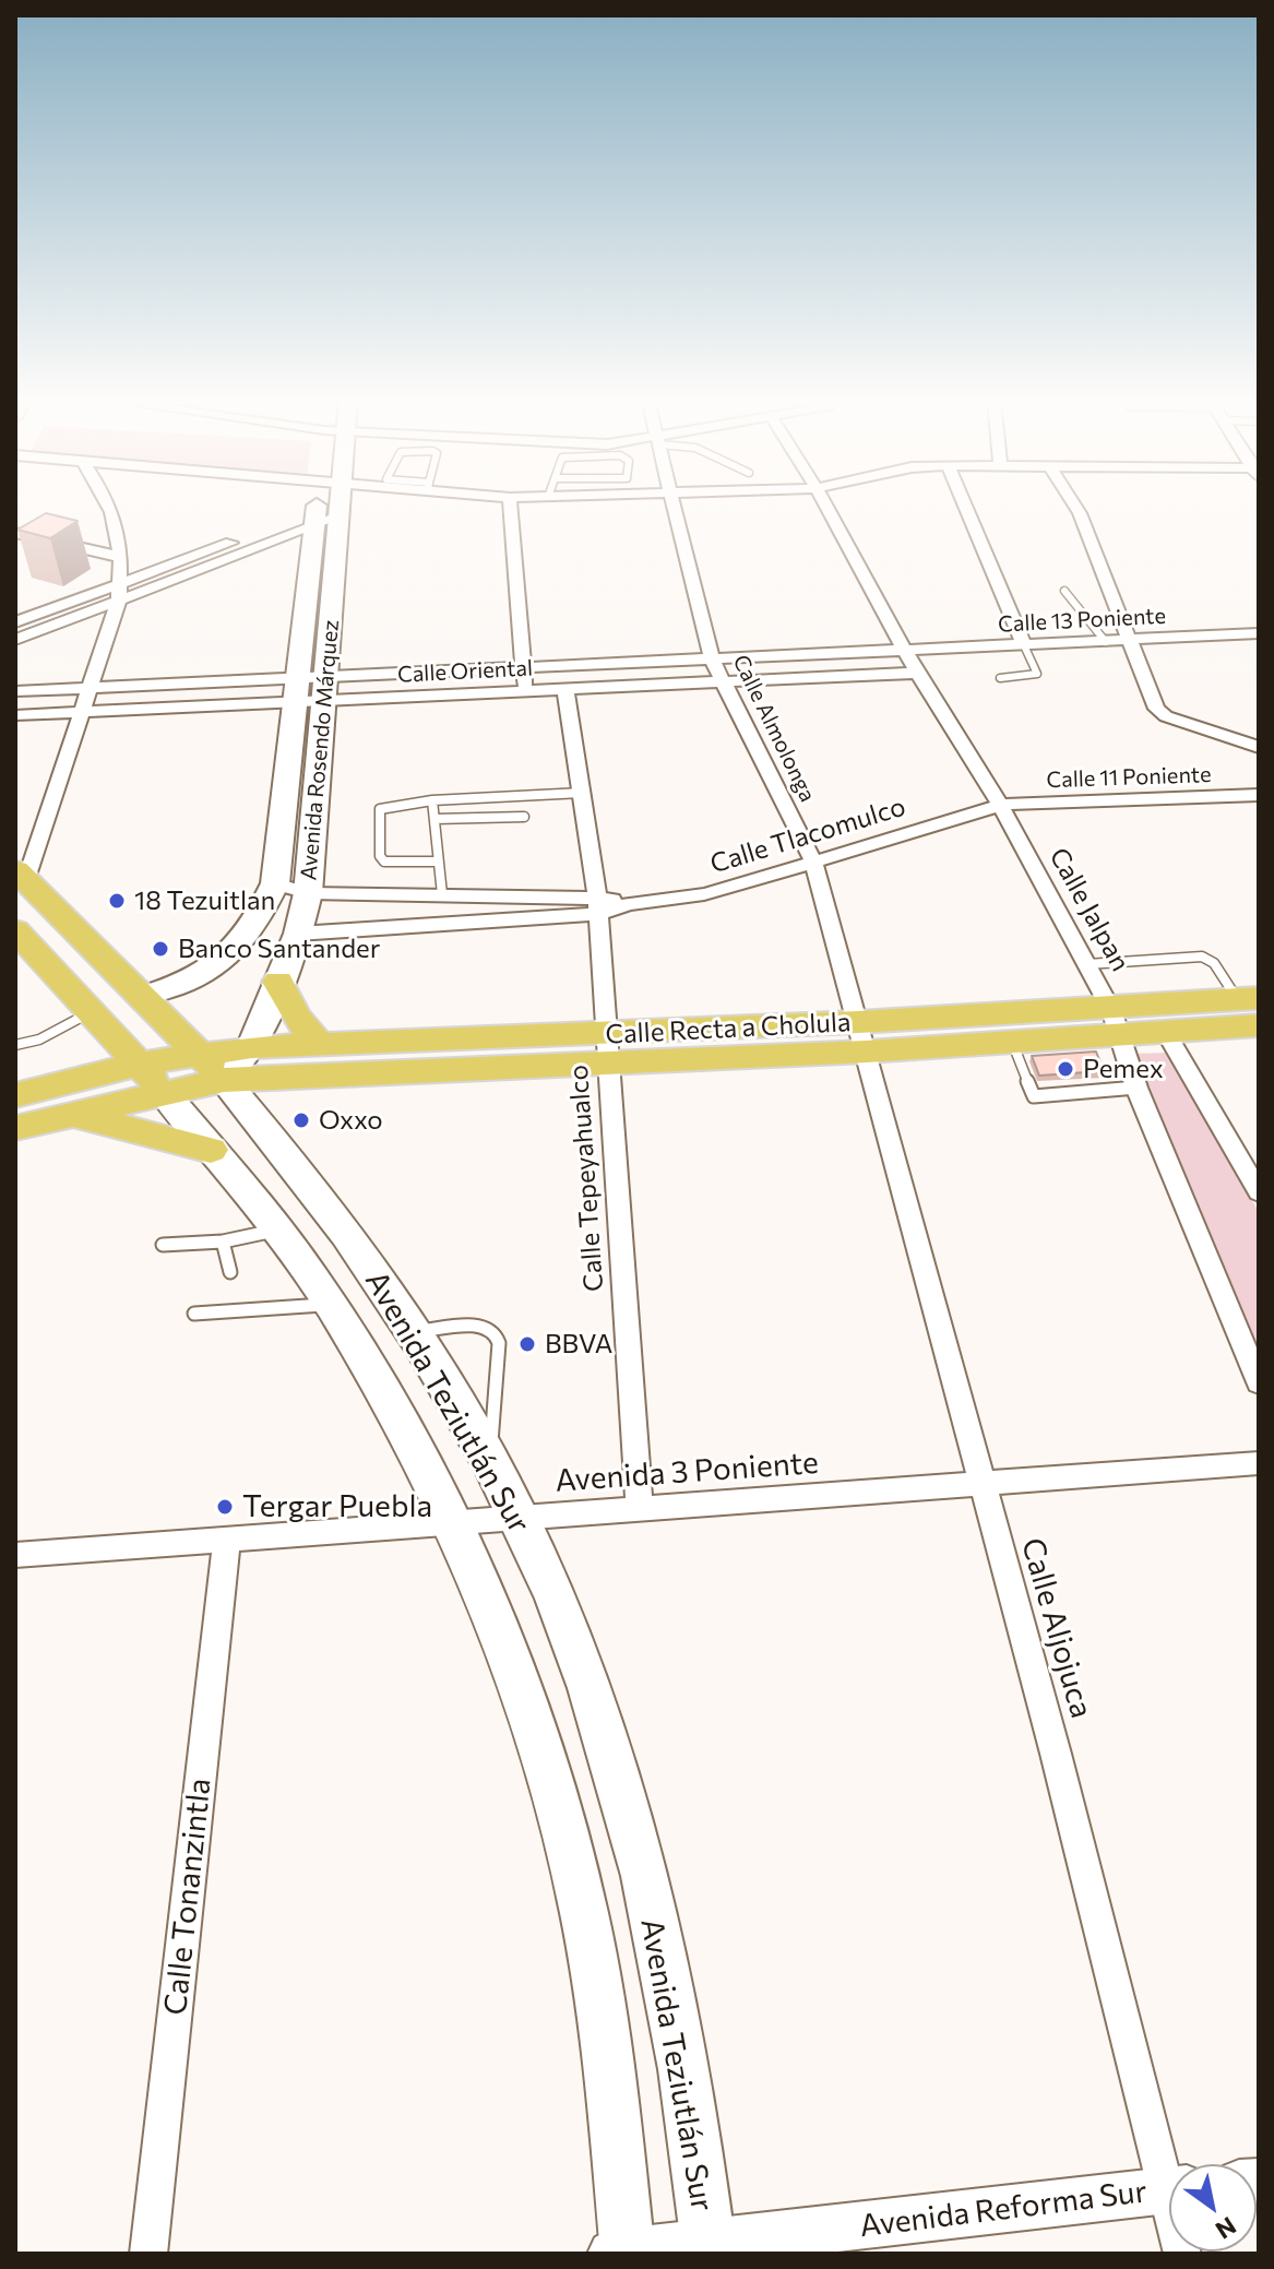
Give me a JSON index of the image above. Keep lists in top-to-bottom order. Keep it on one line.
{"streets":{"main road":["Avenida Rosendo Márquez","Calle Recta a Cholula","Avenida Teziutlán Sur"],"street":["Calle 13 Poniente","Calle Oriental","Calle Almolonga","Calle 11 Poniente","Calle Tlacomulco","Calle Jalpan","Calle Tepeyahualco","Avenida 3 Poniente","Calle Aljojuca","Calle Tonanzintla","Avenida Reforma Sur"]},"crossings":[["Calle 13 Poniente","Calle Oriental"],["Calle 13 Poniente","Calle Jalpan"],["Calle Oriental","Calle Almolonga"],["Calle Oriental","Avenida Rosendo Márquez"],["Calle Oriental","Calle Jalpan"],["Calle Oriental","Calle Tepeyahualco"],["Calle Almolonga","Calle Tlacomulco"],["Calle Almolonga","Calle Recta a Cholula"],["Calle Almolonga","Calle Aljojuca"],["Avenida Rosendo Márquez","Calle Tlacomulco"],["Avenida Rosendo Márquez","Calle Recta a Cholula"],["Avenida Rosendo Márquez","Avenida Teziutlán Sur"],["Calle 11 Poniente","Calle Tlacomulco"],["Calle 11 Poniente","Calle Jalpan"],["Calle Tlacomulco","Calle Jalpan"],["Calle Tlacomulco","Calle Tepeyahualco"],["Calle Jalpan","Calle Recta a Cholula"],["Calle Recta a Cholula","Calle Tepeyahualco"],["Calle Recta a Cholula","Avenida Teziutlán Sur"],["Calle Recta a Cholula","Calle Aljojuca"],["Calle Tepeyahualco","Avenida 3 Poniente"],["Avenida Teziutlán Sur","Avenida 3 Poniente"],["Avenida Teziutlán Sur","Avenida Reforma Sur"],["Avenida 3 Poniente","Calle Aljojuca"],["Avenida 3 Poniente","Calle Tonanzintla"]],"places":["18 Tezuitlan","Banco Santander","Pemex","Oxxo","BBVA","Tergar Puebla"],"north":"bottom right"}
